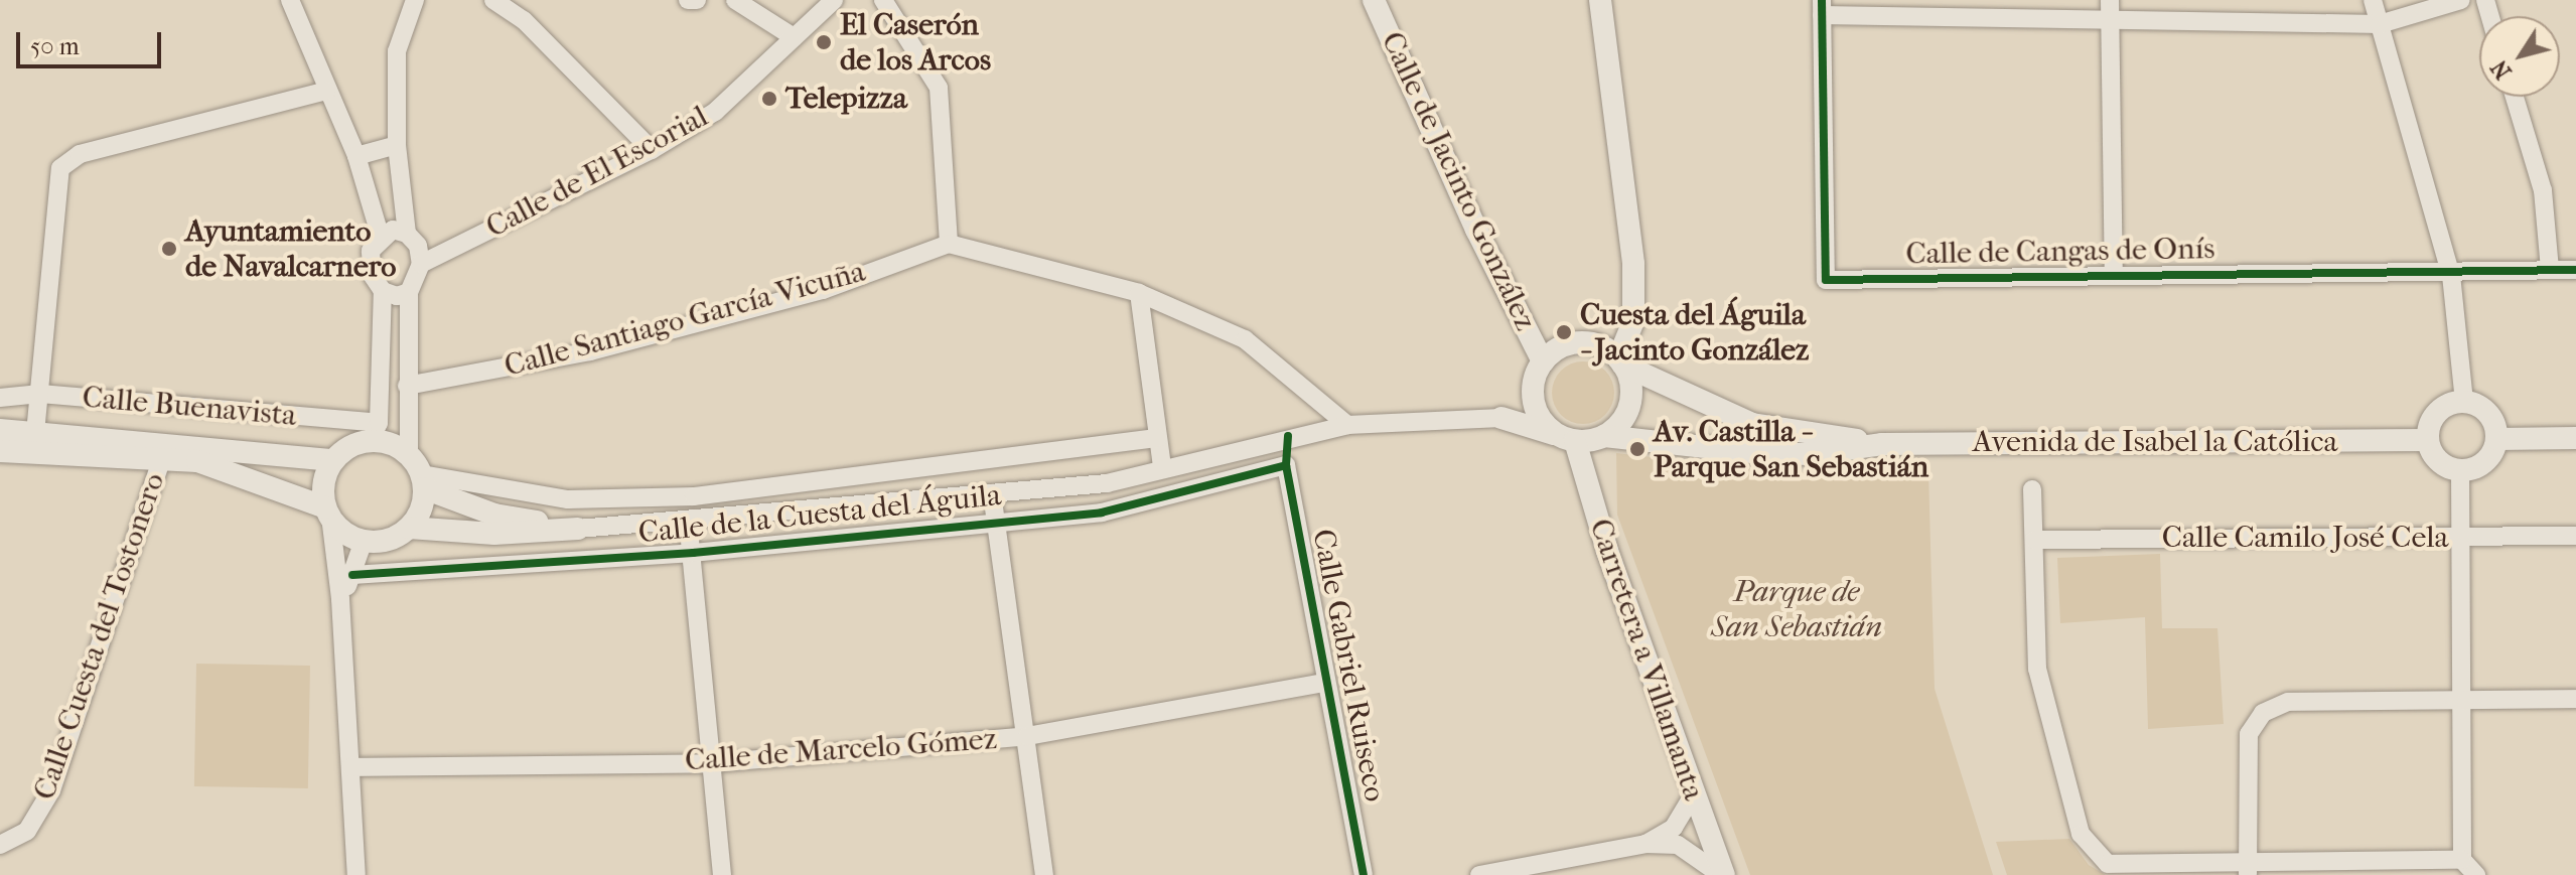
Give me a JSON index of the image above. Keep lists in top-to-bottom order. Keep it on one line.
{"streets":{"street":["Calle de El Escorial","Calle de Jacinto González","Calle de Cangas de Onís","Calle Santiago García Vicuña","Calle Buenavista","Avenida de Isabel la Católica","Calle de la Cuesta del Águila","Calle Camilo José Cela","Calle Cuesta del Tostonero","Carretera a Villamanta","Calle Gabriel Ruiseco","Calle de Marcelo Gómez"]},"crossings":[["Calle de Jacinto González","Avenida de Isabel la Católica"],["Calle de Jacinto González","Calle de la Cuesta del Águila"],["Calle de Jacinto González","Carretera a Villamanta"],["Calle Buenavista","Calle de la Cuesta del Águila"],["Calle Buenavista","Calle Cuesta del Tostonero"],["Avenida de Isabel la Católica","Calle de la Cuesta del Águila"],["Avenida de Isabel la Católica","Carretera a Villamanta"],["Calle de la Cuesta del Águila","Carretera a Villamanta"],["Calle de la Cuesta del Águila","Calle Gabriel Ruiseco"],["Calle Gabriel Ruiseco","Calle de Marcelo Gómez"]],"parks":["Parque de San Sebastián"],"places":["El Caserón de los Arcos","Telepizza","Ayuntamiento de Navalcarnero","Cuesta del Águila - Jacinto González","Av. Castilla - Parque San Sebastián"],"scale_bar":"50 m","north":"bottom left"}
